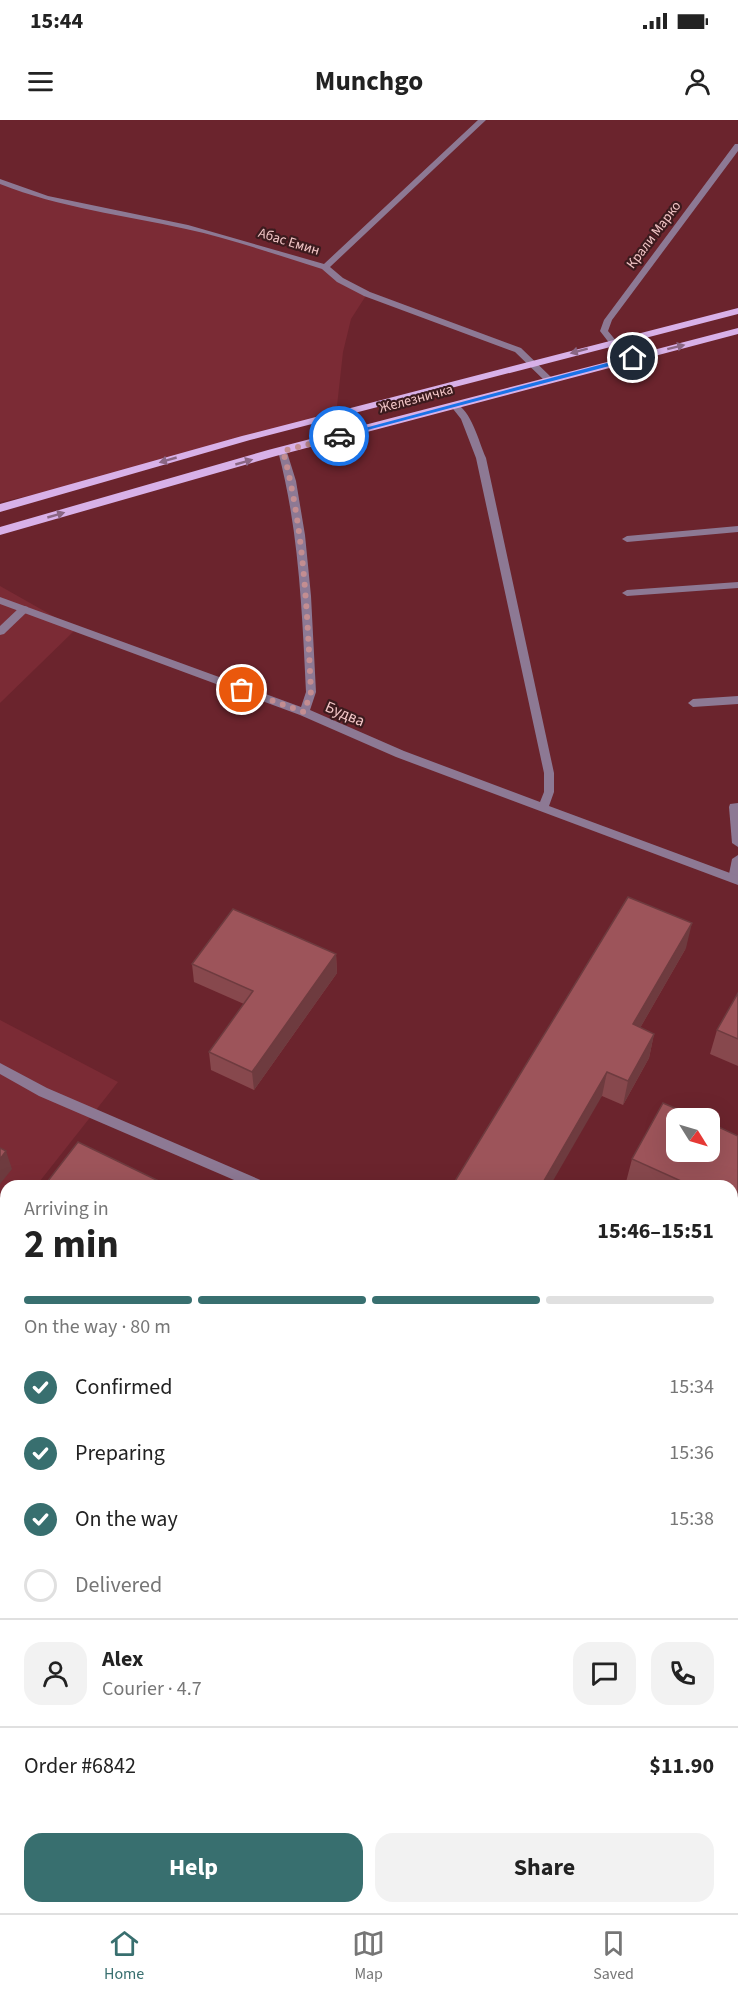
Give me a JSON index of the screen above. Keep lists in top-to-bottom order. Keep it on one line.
{"streets":{"main road":["Железничка"],"street":["Крали Марко","Абас Емин","Будва"]},"crossings":[["Крали Марко","Железничка"],["Абас Емин","Железничка"]],"north":"bottom right","page":{"status":"15:44","header":"Munchgo","heading":["2 min","Arriving in","15:46–15:51"],"panel":["Alex","Courier · 4.7","Order #6842","$11.90"],"bar":"On the way · 80 m","list":[["Confirmed","15:34"],["Preparing","15:36"],["On the way","15:38"],"Delivered"],"buttons":["Help","Share"],"tabs":["Home","Map","Saved"]}}
